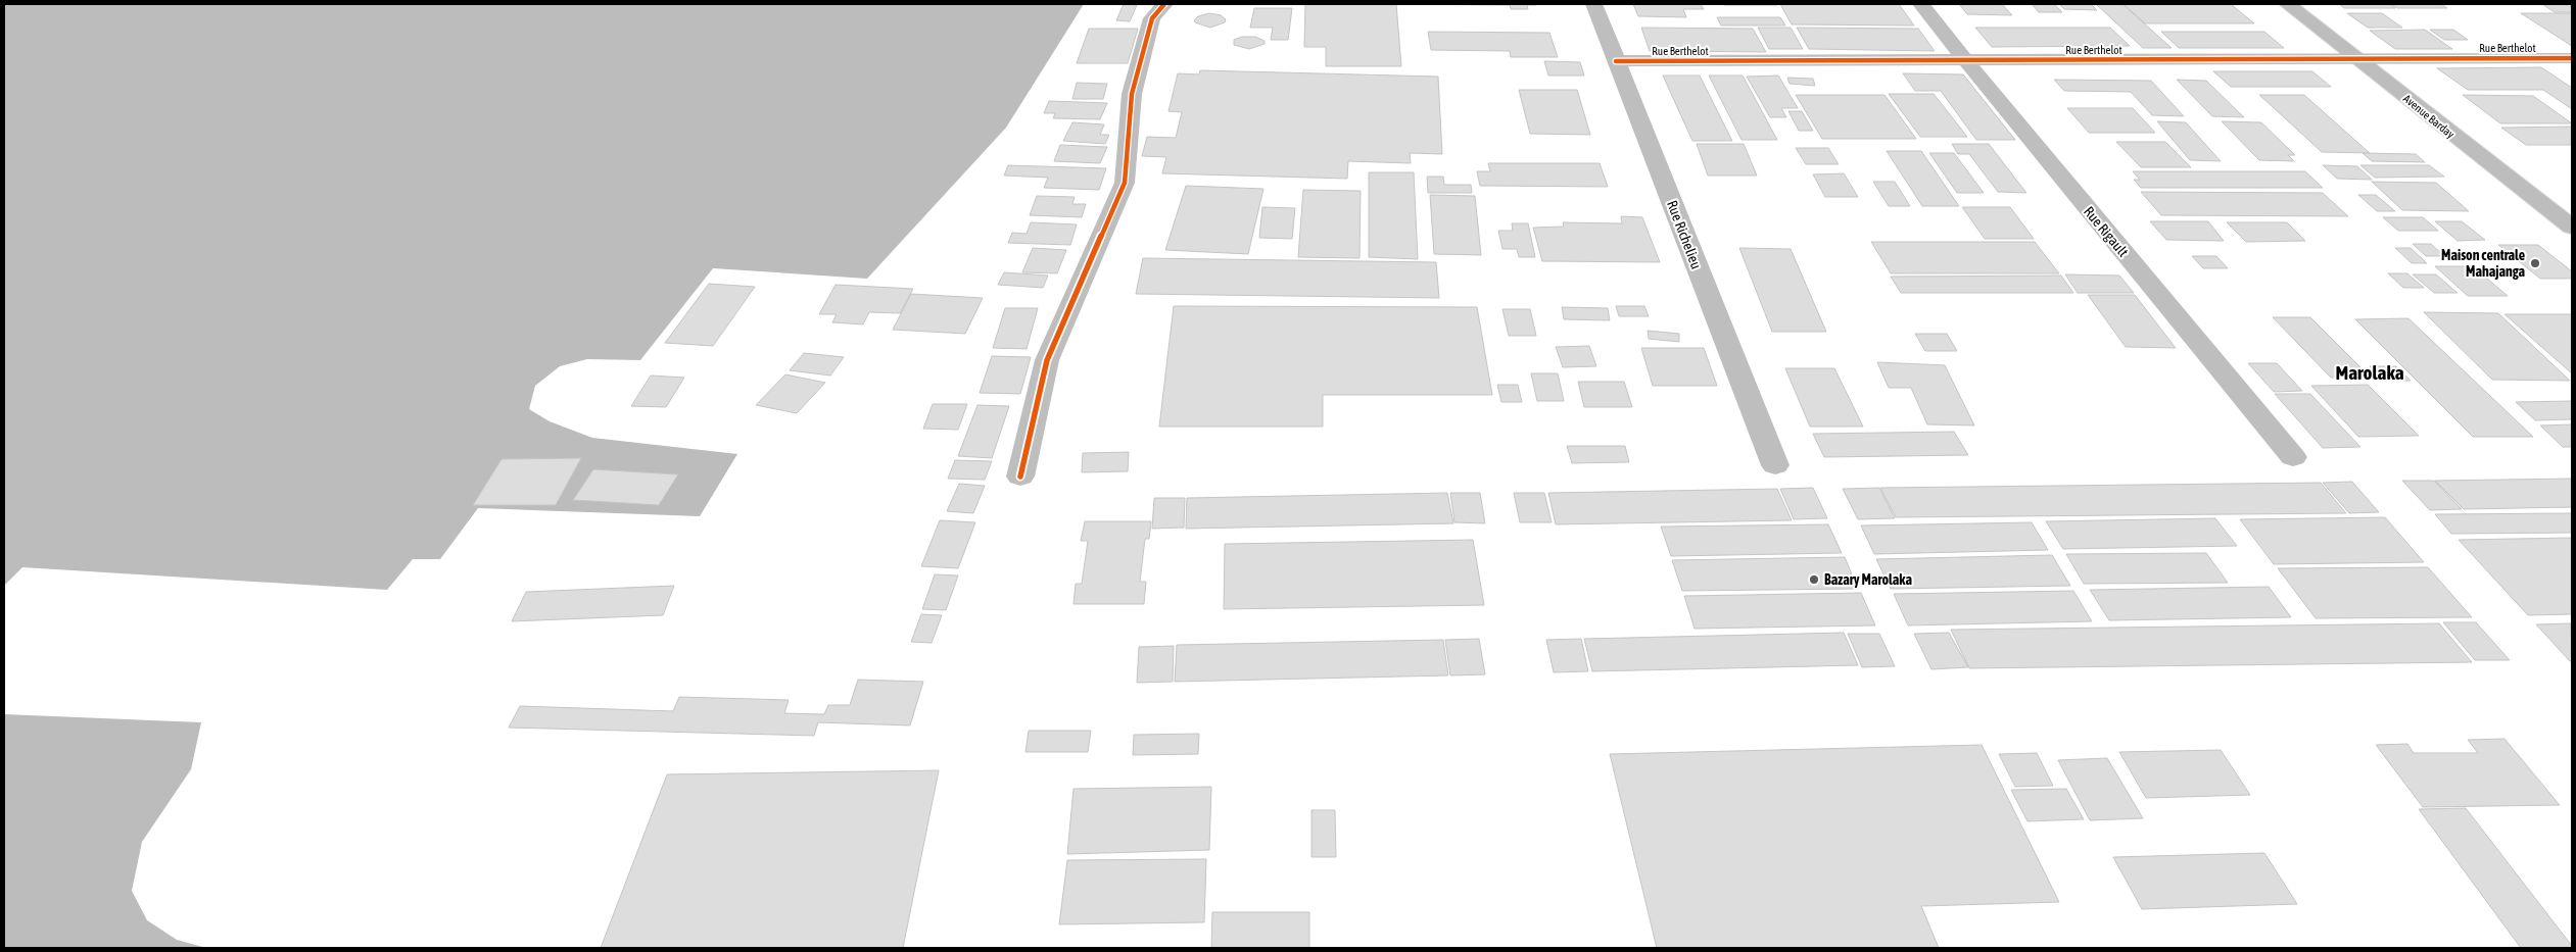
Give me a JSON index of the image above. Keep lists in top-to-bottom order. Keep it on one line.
{"streets":{"main road":["Avenue Barday"],"street":["Rue Berthelot","Rue Rigault","Rue Richelieu"]},"crossings":[["Rue Berthelot","Avenue Barday"],["Rue Berthelot","Rue Rigault"],["Rue Berthelot","Rue Richelieu"]],"districts":["Marolaka"],"places":["Maison centrale Mahajanga","Bazary Marolaka"]}
